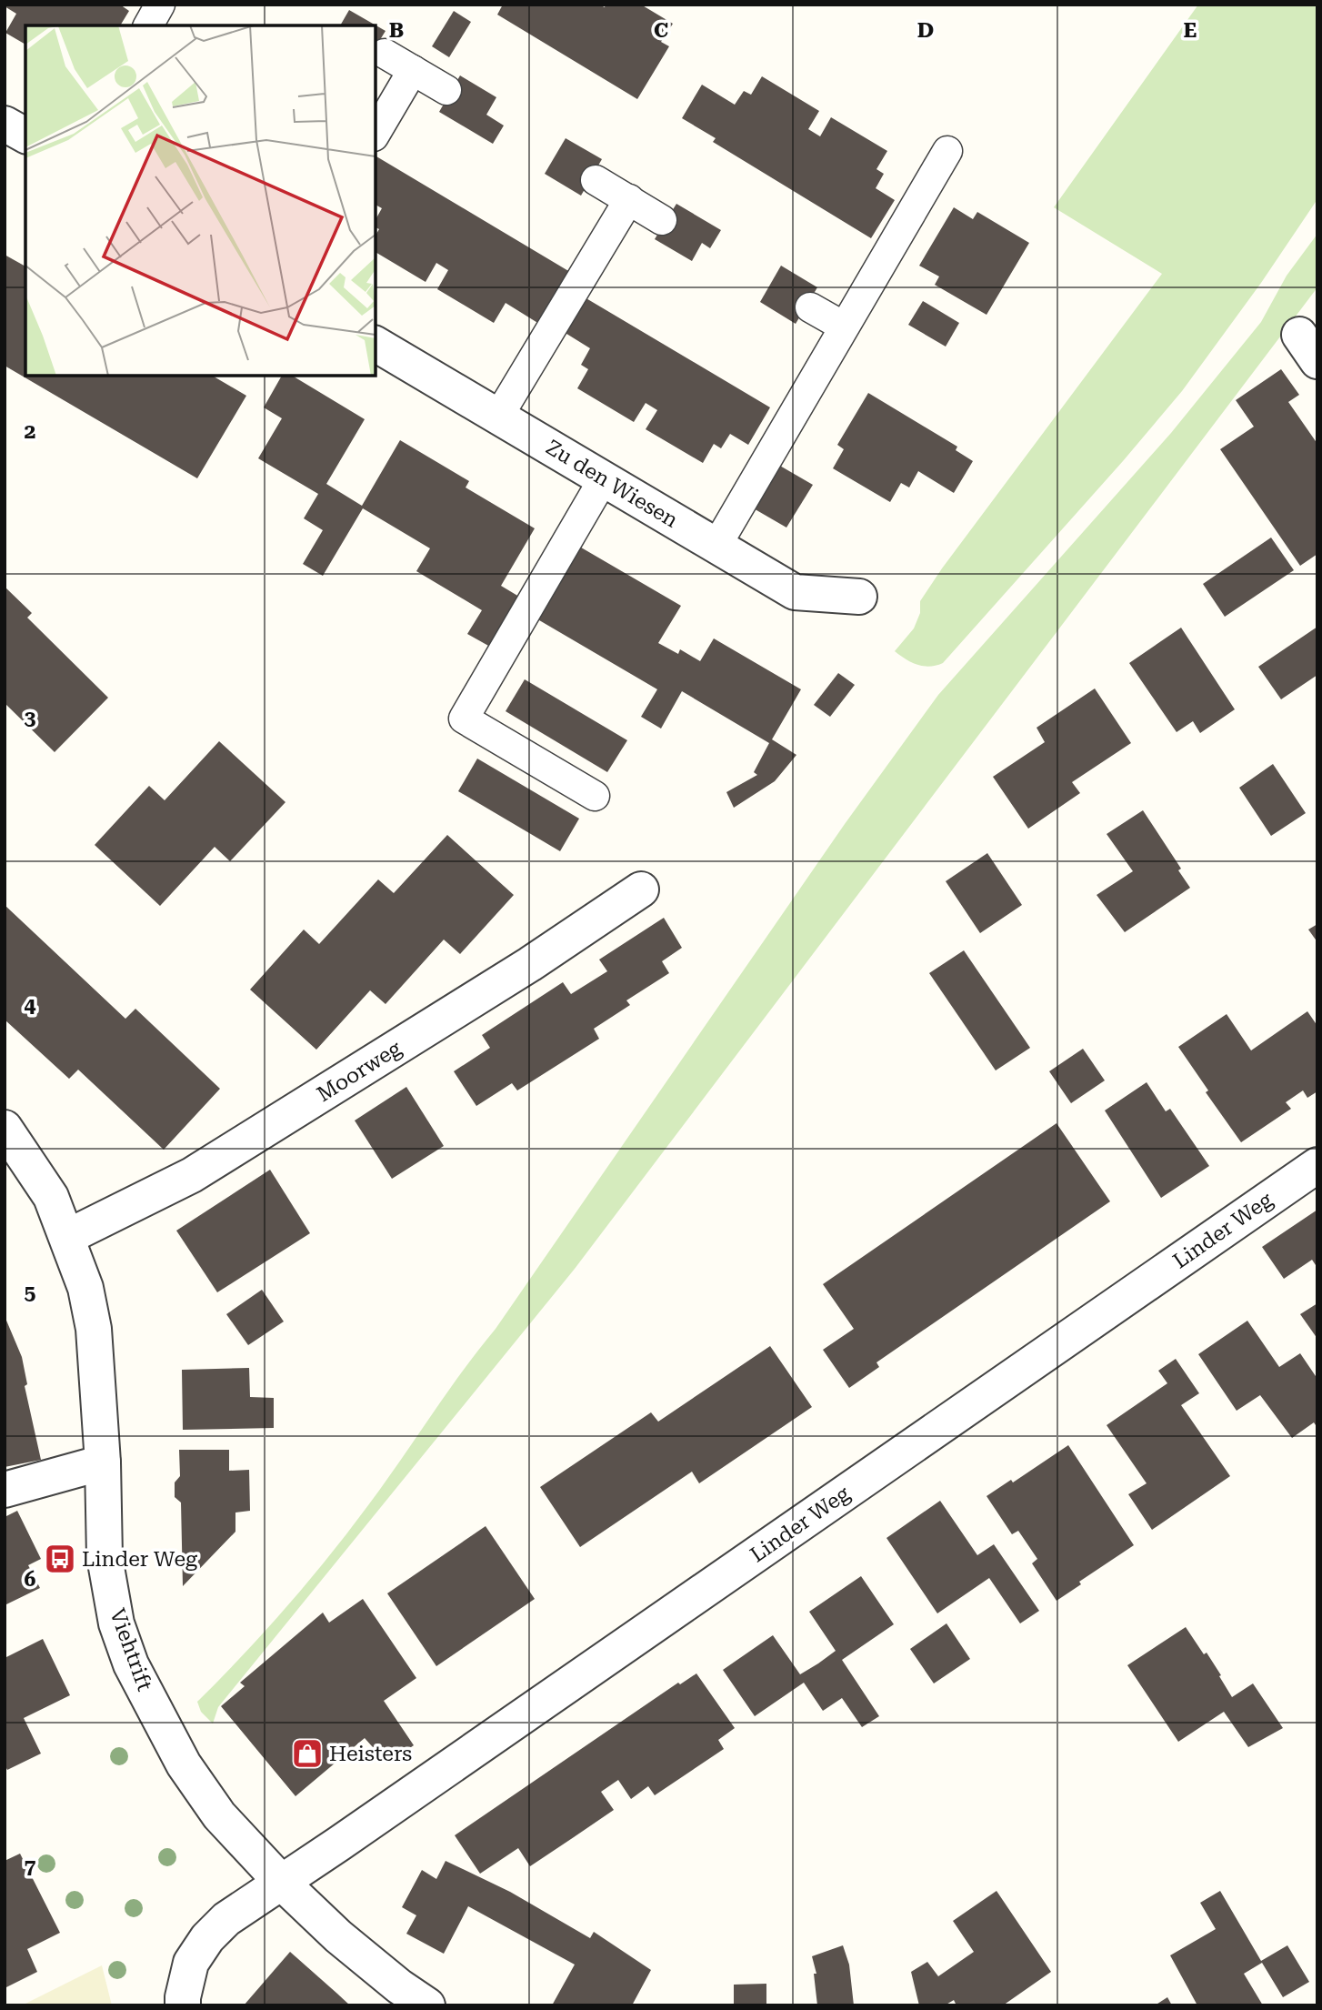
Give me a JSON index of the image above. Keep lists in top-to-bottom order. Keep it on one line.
{"streets":{"street":["Zu den Wiesen","Moorweg","Linder Weg","Viehtrift"]},"crossings":[["Moorweg","Viehtrift"],["Linder Weg","Viehtrift"]],"places":{"bus stop":["Linder Weg"],"shop":["Heisters"]},"grid":{"columns":["B","C","D","E"],"rows":["2","3","4","5","6","7"]}}
